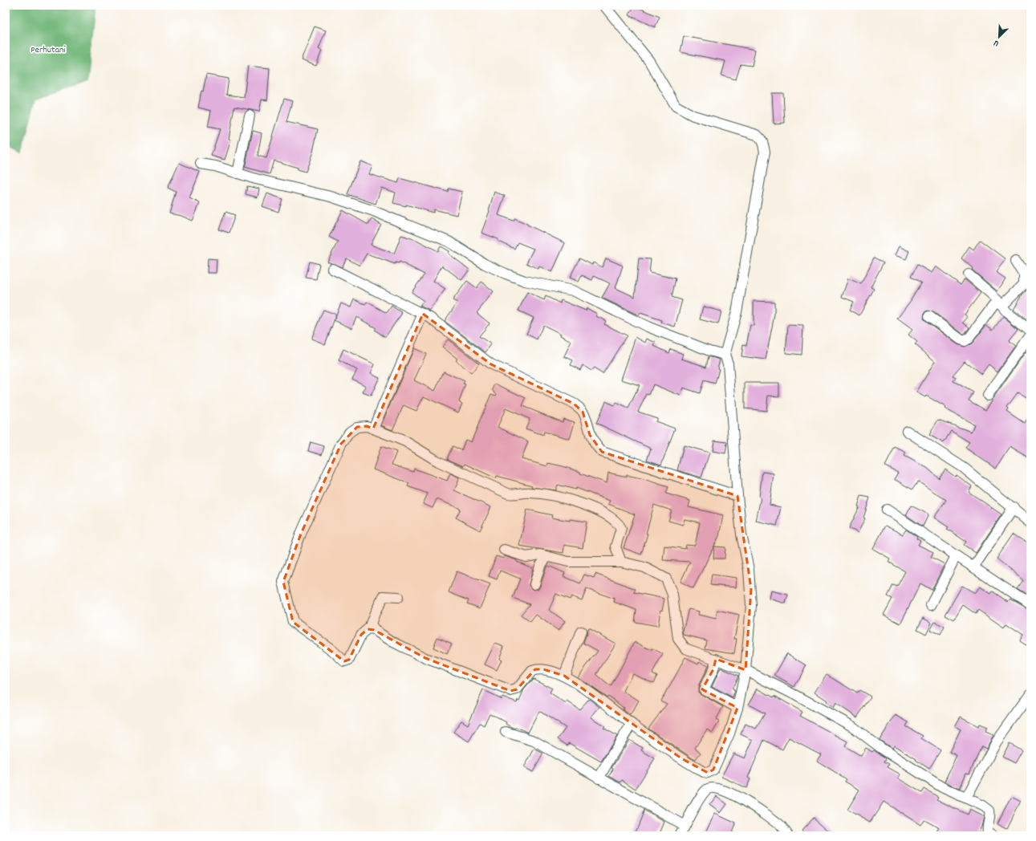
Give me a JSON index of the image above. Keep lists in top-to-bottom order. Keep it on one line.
{"parks":["Perhutani"],"north":"bottom left"}
